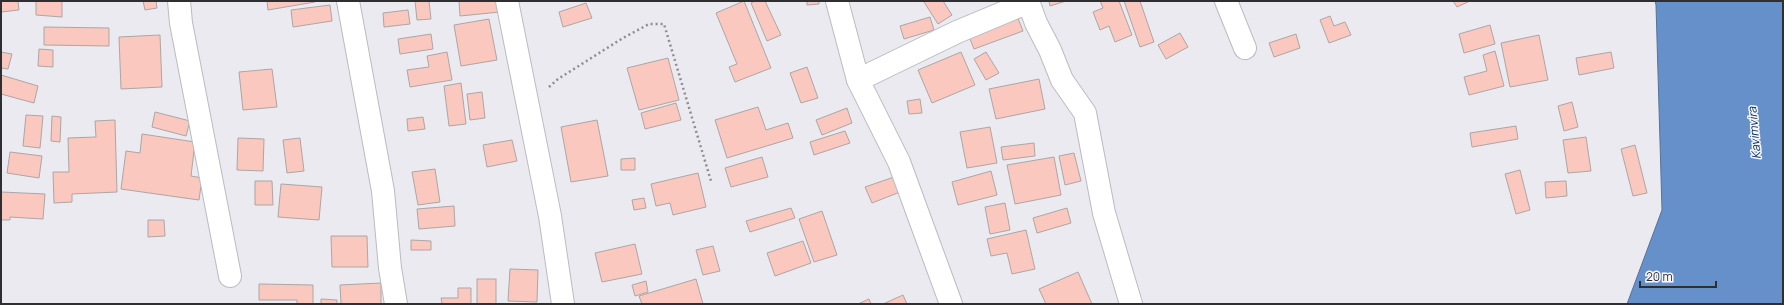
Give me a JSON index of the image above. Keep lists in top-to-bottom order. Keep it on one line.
{"water":["Kavimvira"],"scale_bar":"20 m"}
